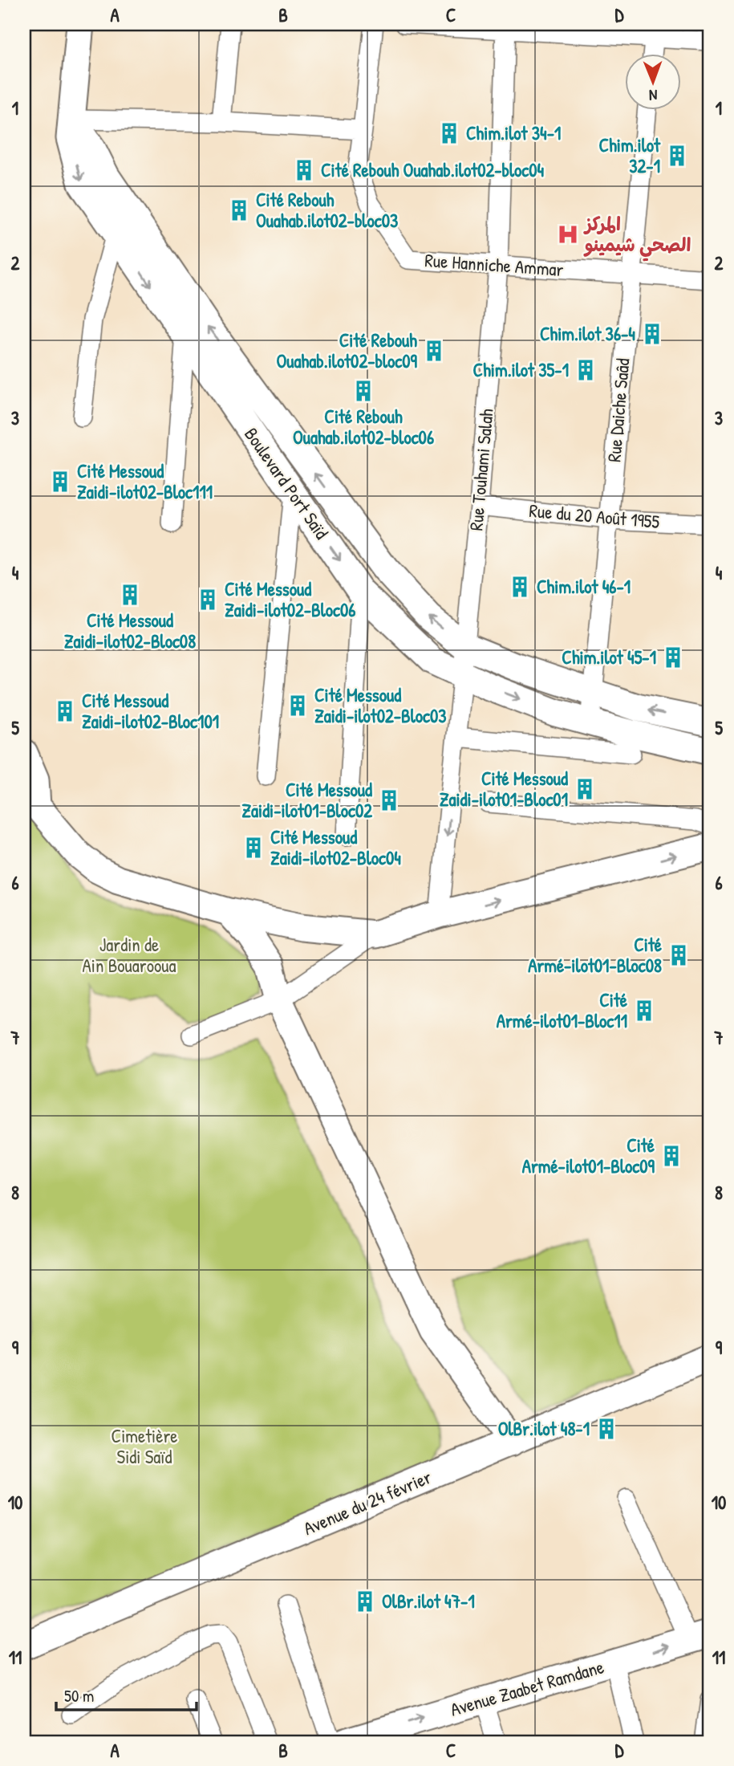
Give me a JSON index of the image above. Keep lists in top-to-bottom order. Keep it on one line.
{"streets":{"main road":["Boulevard Port Saïd","Avenue du 24 février","Avenue Zaabet Ramdane"],"street":["Rue Hanniche Ammar","Rue Daiche Saâd","Rue Touhami Salah","Rue du 20 Août 1955"]},"crossings":[["Rue Hanniche Ammar","Rue Daiche Saâd"],["Rue Hanniche Ammar","Rue Touhami Salah"],["Rue Daiche Saâd","Boulevard Port Saïd"],["Rue Daiche Saâd","Rue du 20 Août 1955"],["Rue Touhami Salah","Boulevard Port Saïd"],["Rue Touhami Salah","Rue du 20 Août 1955"]],"one_way":["Avenue Zaabet Ramdane"],"parks":["Jardin de Ain Bouarooua","Cimetière Sidi Saïd"],"places":{"building":["Chim.ilot 34-1","Chim.ilot 32-1","Cité Rebouh Ouahab.ilot02-bloc04","Cité Rebouh Ouahab.ilot02-bloc03","Chim.ilot 36-4","Cité Rebouh Ouahab.ilot02-bloc09","Chim.ilot 35-1","Cité Rebouh Ouahab.ilot02-bloc06","Cité Messoud Zaidi-ilot02-Bloc111","Chim.ilot 46-1","Cité Messoud Zaidi-ilot02-Bloc08","Cité Messoud Zaidi-ilot02-Bloc06","Chim.ilot 45-1","Cité Messoud Zaidi-ilot02-Bloc03","Cité Messoud Zaidi-ilot02-Bloc101","Cité Messoud Zaidi-ilot01-Bloc01","Cité Messoud Zaidi-ilot01-Bloc02","Cité Messoud Zaidi-ilot02-Bloc04","Cité Armé-ilot01-Bloc08","Cité Armé-ilot01-Bloc11","Cité Armé-ilot01-Bloc09","OlBr.ilot 48-1","OlBr.ilot 47-1"],"hospital":["المركز الصحي شيمينو"]},"scale_bar":"50 m","north":"bottom","grid":{"columns":["A","B","C","D"],"rows":["1","2","3","4","5","6","7","8","9","10","11"]}}
